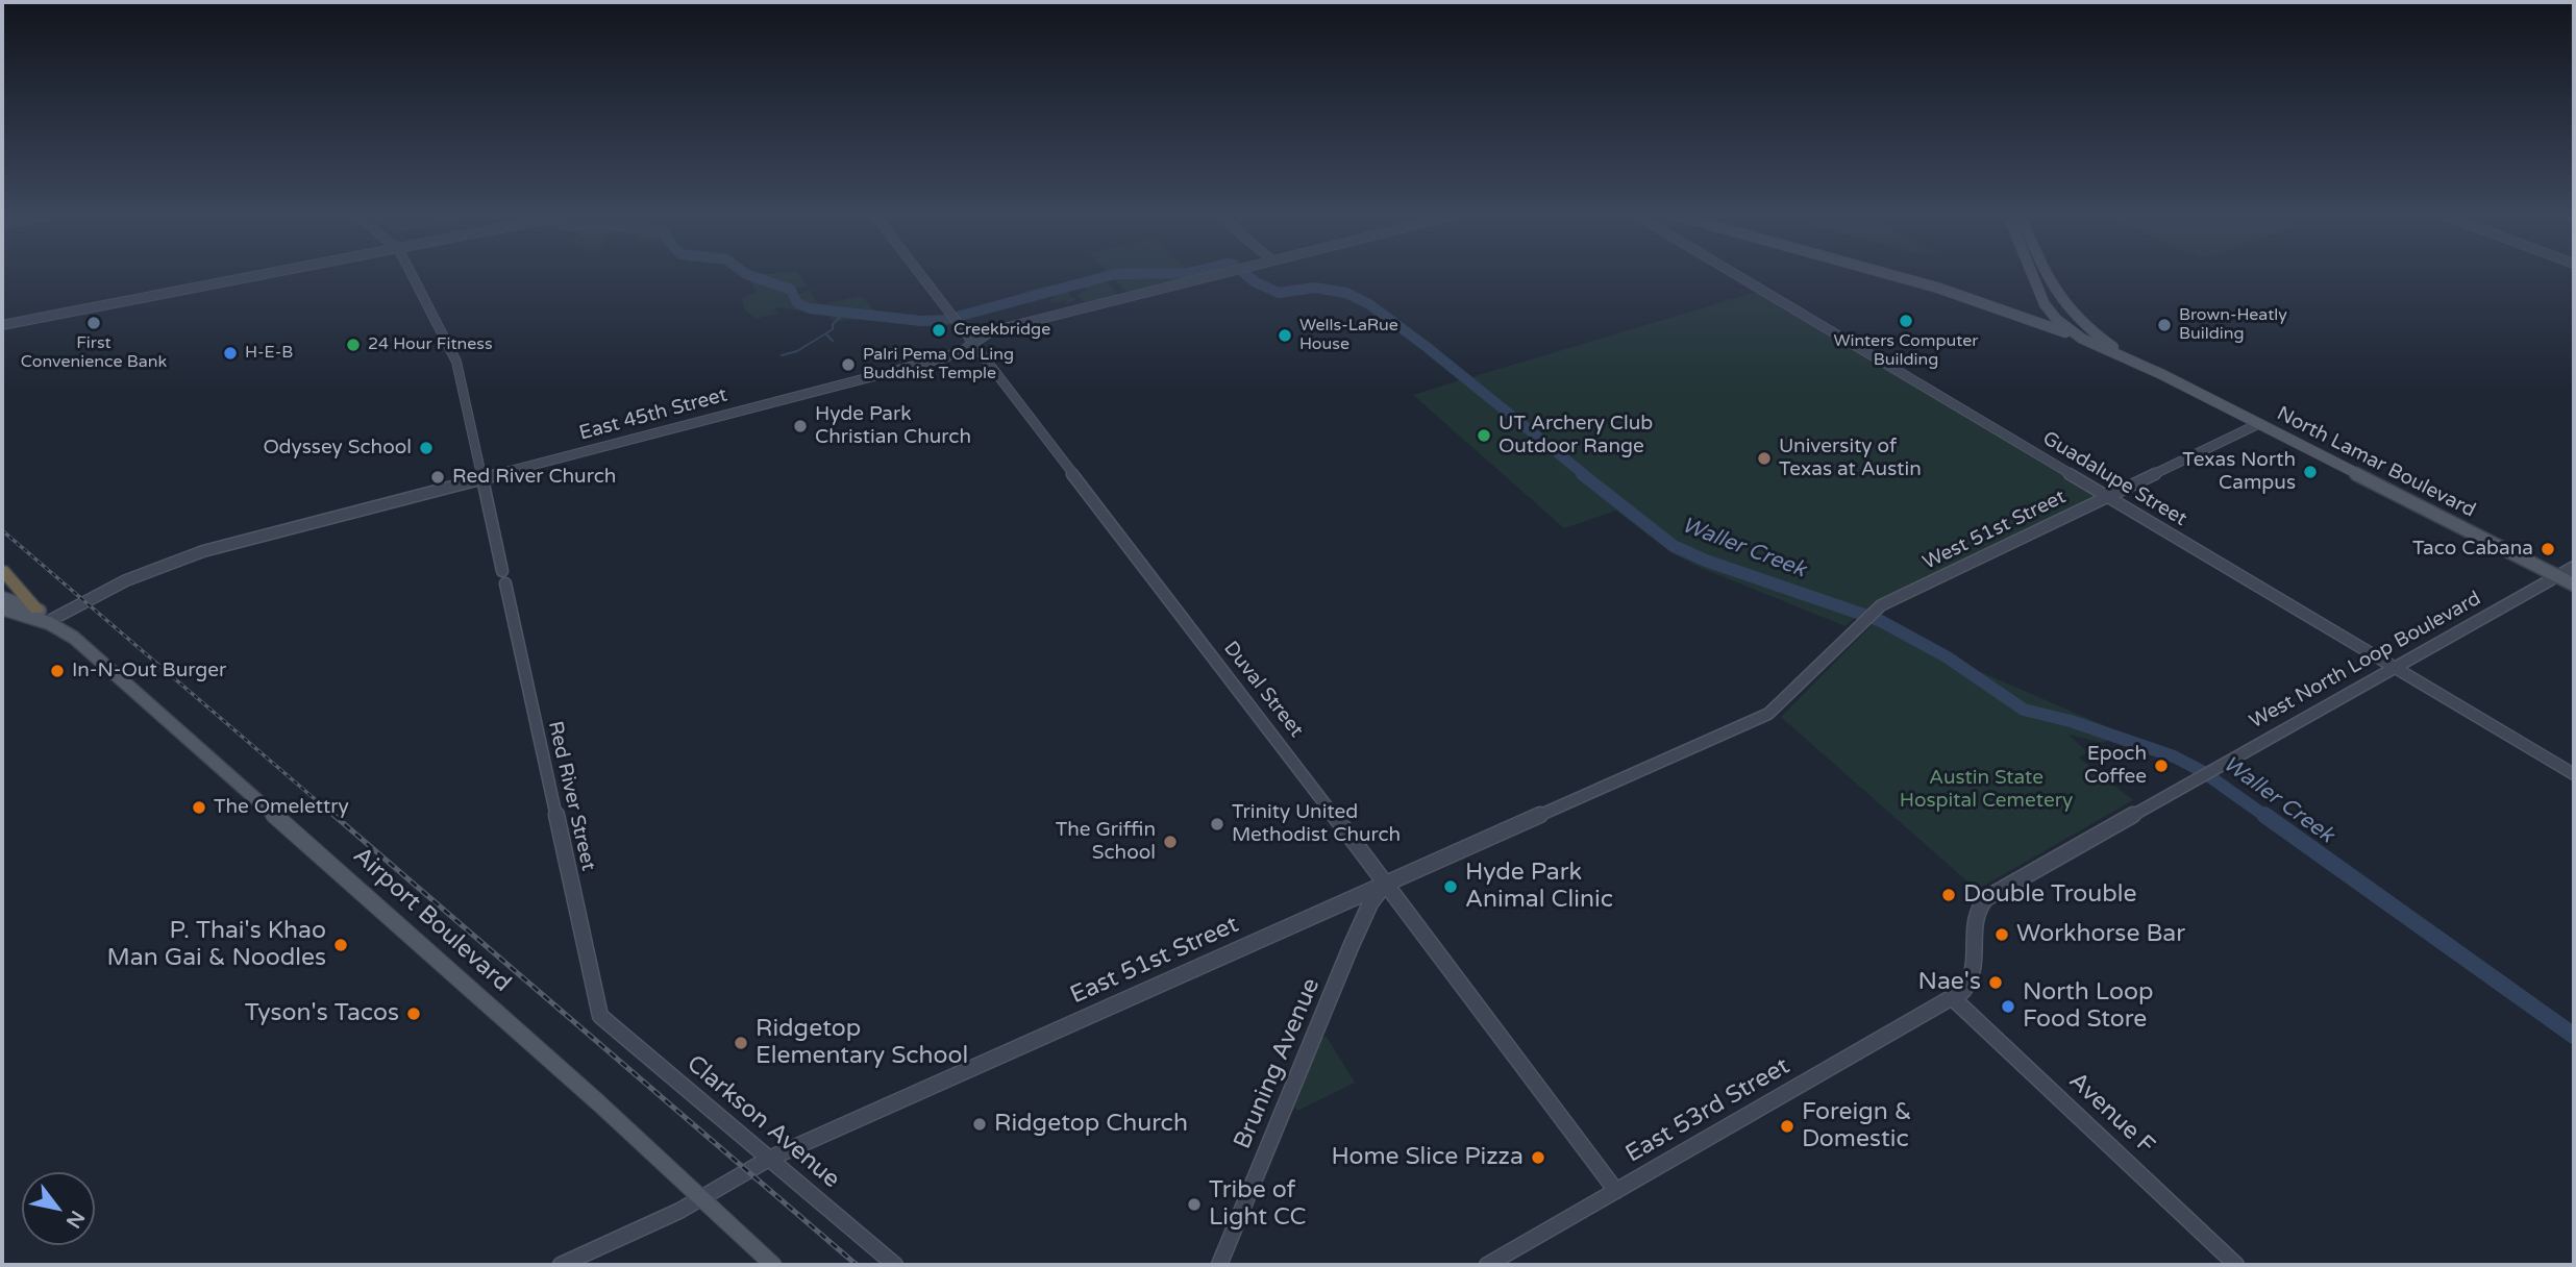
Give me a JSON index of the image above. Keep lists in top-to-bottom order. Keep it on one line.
{"streets":{"main road":["North Lamar Boulevard","Airport Boulevard"],"street":["East 45th Street","Guadalupe Street","West 51st Street","West North Loop Boulevard","Duval Street","Red River Street","East 51st Street","Bruning Avenue","East 53rd Street","Avenue F","Clarkson Avenue"]},"crossings":[["East 45th Street","Duval Street"],["East 45th Street","Red River Street"],["East 45th Street","Airport Boulevard"],["North Lamar Boulevard","West 51st Street"],["North Lamar Boulevard","West North Loop Boulevard"],["Guadalupe Street","West 51st Street"],["Guadalupe Street","West North Loop Boulevard"],["West 51st Street","East 51st Street"],["West North Loop Boulevard","East 53rd Street"],["West North Loop Boulevard","Avenue F"],["Duval Street","East 51st Street"],["Duval Street","Bruning Avenue"],["Duval Street","East 53rd Street"],["Red River Street","Clarkson Avenue"],["Airport Boulevard","East 51st Street"],["East 51st Street","Bruning Avenue"],["East 51st Street","Clarkson Avenue"],["East 53rd Street","Avenue F"]],"water":["Waller Creek"],"parks":["Austin State Hospital Cemetery"],"places":["Winters Computer Building","First Convenience Bank","Brown-Heatly Building","Creekbridge","Wells-LaRue House","24 Hour Fitness","H-E-B","Palri Pema Od Ling Buddhist Temple","Hyde Park Christian Church","UT Archery Club Outdoor Range","Odyssey School","University of Texas at Austin","Texas North Campus","Red River Church","Taco Cabana","In-N-Out Burger","Epoch Coffee","The Omelettry","Trinity United Methodist Church","The Griffin School","Hyde Park Animal Clinic","Double Trouble","Workhorse Bar","P. Thai's Khao Man Gai & Noodles","Nae's","North Loop Food Store","Tyson's Tacos","Ridgetop Elementary School","Ridgetop Church","Foreign & Domestic","Home Slice Pizza","Tribe of Light CC"],"north":"bottom right"}
